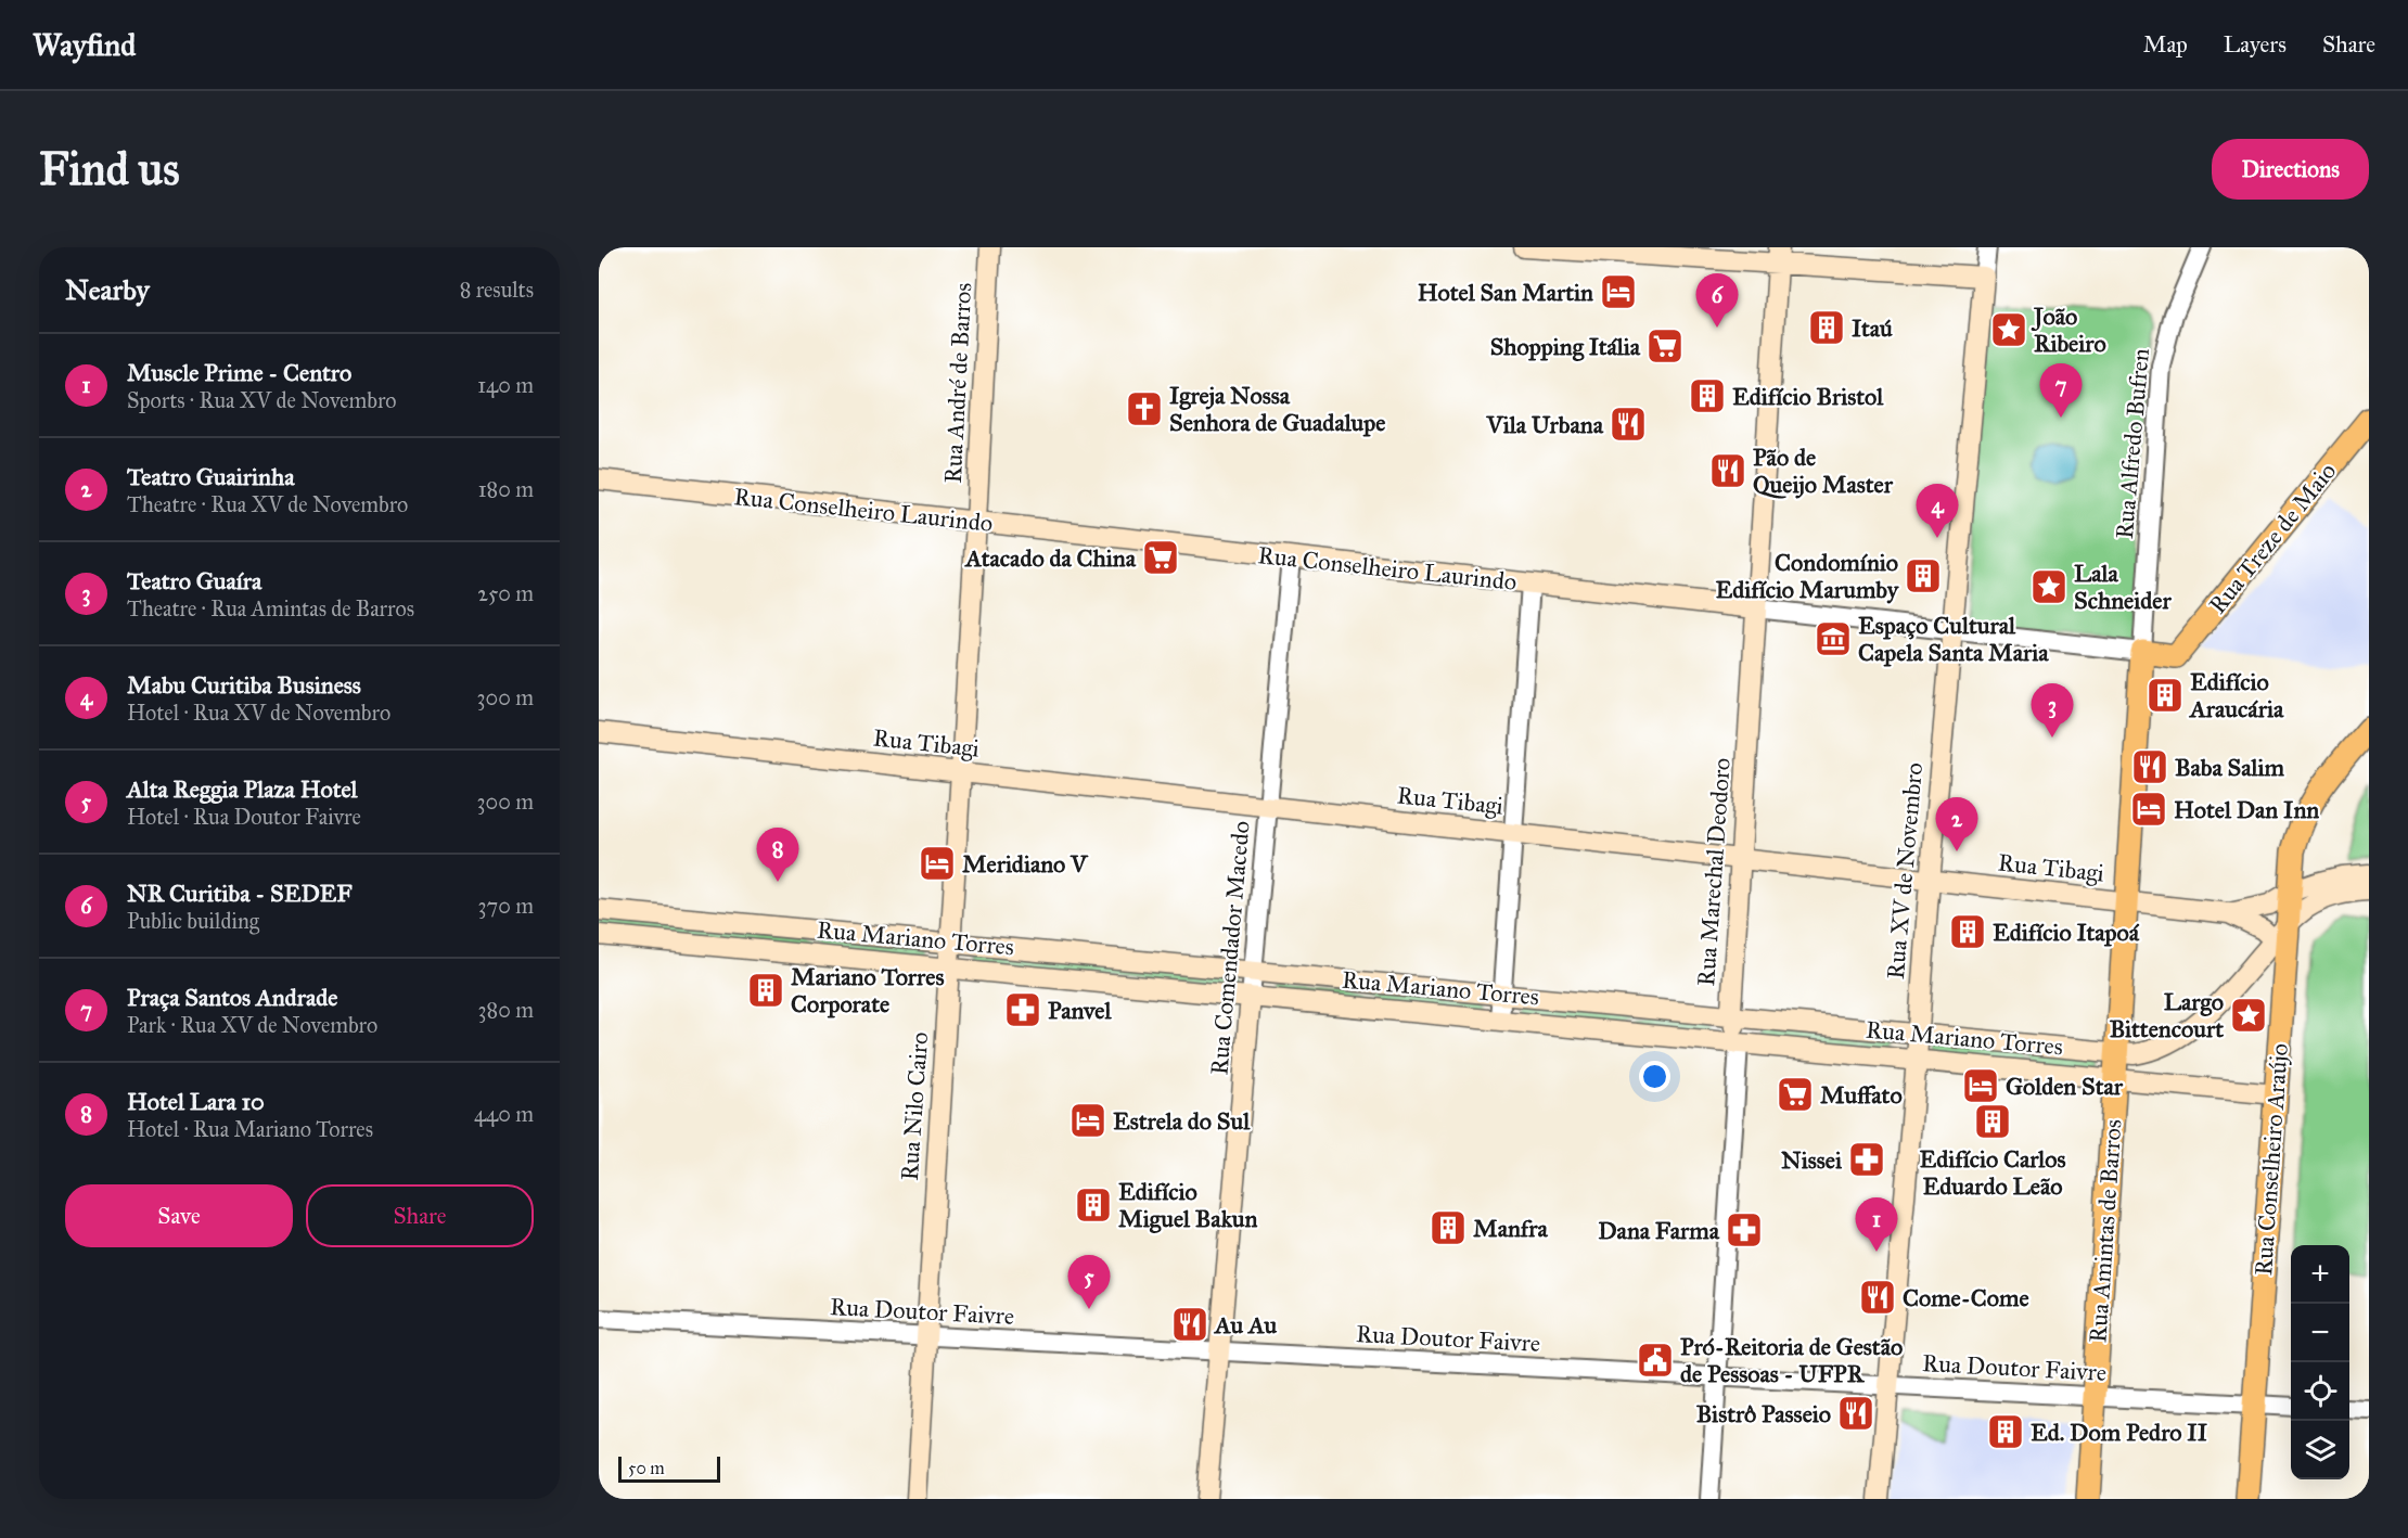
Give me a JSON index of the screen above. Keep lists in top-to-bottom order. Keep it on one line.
{"streets":{"main road":["Rua André de Barros","Rua Conselheiro Laurindo","Rua Treze de Maio","Rua Tibagi","Rua XV de Novembro","Rua Marechal Deodoro","Rua Mariano Torres","Rua Comendador Macedo","Rua Nilo Cairo","Rua Conselheiro Araújo","Rua Amintas de Barros"],"street":["Rua Alfredo Bufren","Rua Doutor Faivre"]},"crossings":[["Rua André de Barros","Rua Conselheiro Laurindo"],["Rua André de Barros","Rua Nilo Cairo"],["Rua Alfredo Bufren","Rua Conselheiro Laurindo"],["Rua Alfredo Bufren","Rua Amintas de Barros"],["Rua Conselheiro Laurindo","Rua Treze de Maio"],["Rua Conselheiro Laurindo","Rua XV de Novembro"],["Rua Conselheiro Laurindo","Rua Marechal Deodoro"],["Rua Conselheiro Laurindo","Rua Comendador Macedo"],["Rua Conselheiro Laurindo","Rua Nilo Cairo"],["Rua Conselheiro Laurindo","Rua Amintas de Barros"],["Rua Tibagi","Rua XV de Novembro"],["Rua Tibagi","Rua Marechal Deodoro"],["Rua Tibagi","Rua Comendador Macedo"],["Rua Tibagi","Rua Nilo Cairo"],["Rua Tibagi","Rua Conselheiro Araújo"],["Rua Tibagi","Rua Amintas de Barros"],["Rua XV de Novembro","Rua Mariano Torres"],["Rua XV de Novembro","Rua Doutor Faivre"],["Rua Marechal Deodoro","Rua Mariano Torres"],["Rua Marechal Deodoro","Rua Doutor Faivre"],["Rua Mariano Torres","Rua Comendador Macedo"],["Rua Mariano Torres","Rua Nilo Cairo"],["Rua Mariano Torres","Rua Conselheiro Araújo"],["Rua Mariano Torres","Rua Amintas de Barros"],["Rua Comendador Macedo","Rua Doutor Faivre"],["Rua Nilo Cairo","Rua Doutor Faivre"],["Rua Conselheiro Araújo","Rua Doutor Faivre"],["Rua Amintas de Barros","Rua Doutor Faivre"]],"places":{"hotel":["Hotel San Martin","Hotel Dan Inn","Meridiano V","Golden Star","Estrela do Sul"],"building":["Itaú","Edifício Bristol","Condomínio Edifício Marumby","Edifício Araucária","Edifício Itapoá","Mariano Torres Corporate","Edifício Carlos Eduardo Leão","Edifício Miguel Bakun","Manfra","Ed. Dom Pedro II"],"place":["João Ribeiro","Lala Schneider","Largo Bittencourt"],"supermarket":["Shopping Itália","Atacado da China","Muffato"],"church":["Igreja Nossa Senhora de Guadalupe"],"restaurant":["Vila Urbana","Pão de Queijo Master","Baba Salim","Come-Come","Au Au","Bistrô Passeio"],"museum":["Espaço Cultural Capela Santa Maria"],"pharmacy":["Panvel","Nissei","Dana Farma"],"public building":["Pró-Reitoria de Gestão de Pessoas - UFPR"]},"scale_bar":"50 m","page":{"header":"Wayfind","nav":["Map","Layers","Share"],"buttons":["Directions",["Save","Share"]],"title":"Find us","heading":["Nearby","8 results"],"pins":["6","7","4","3","2","8","1","5"],"list":[{"mark":"1","name":"Muscle Prime - Centro","note":"Sports · Rua XV de Novembro","value":"140 m"},{"mark":"2","name":"Teatro Guairinha","note":"Theatre · Rua XV de Novembro","value":"180 m"},{"mark":"3","name":"Teatro Guaíra","note":"Theatre · Rua Amintas de Barros","value":"250 m"},{"mark":"4","name":"Mabu Curitiba Business","note":"Hotel · Rua XV de Novembro","value":"300 m"},{"mark":"5","name":"Alta Reggia Plaza Hotel","note":"Hotel · Rua Doutor Faivre","value":"300 m"},{"mark":"6","name":"NR Curitiba - SEDEF","note":"Public building","value":"370 m"},{"mark":"7","name":"Praça Santos Andrade","note":"Park · Rua XV de Novembro","value":"380 m"},{"mark":"8","name":"Hotel Lara 10","note":"Hotel · Rua Mariano Torres","value":"440 m"}],"map_buttons":["+","−"],"scale":"50 m"}}
